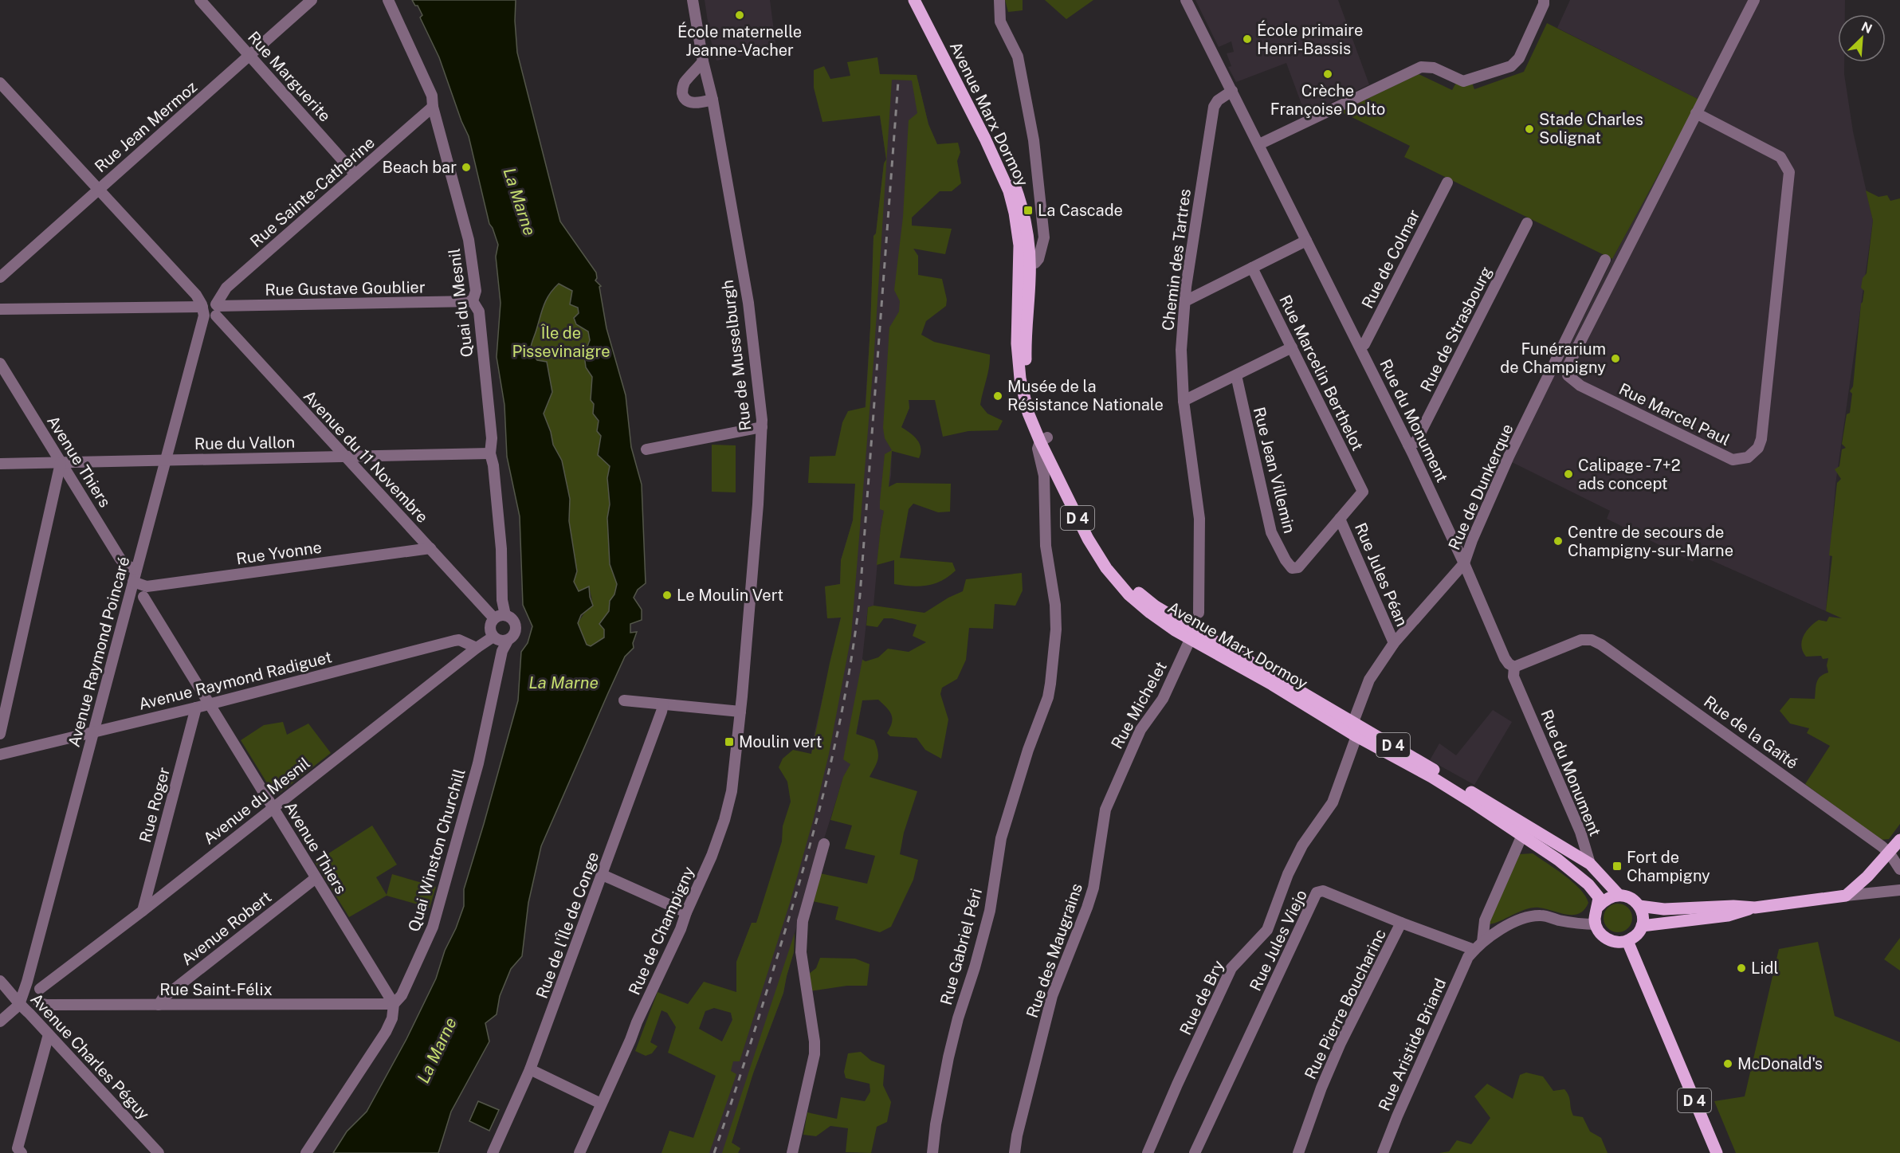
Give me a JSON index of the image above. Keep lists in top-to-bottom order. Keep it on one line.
{"streets":{"main road":["Avenue Marx Dormoy","D 4"],"street":["Rue Marguerite","Rue Jean Mermoz","Rue Sainte-Catherine","Rue de Colmar","Chemin des Tartres","Rue Gustave Goublier","Quai du Mesnil","Rue de Strasbourg","Rue de Musselburgh","Rue Marcelin Berthelot","Rue Marcel Paul","Rue du Monument","Rue du Vallon","Avenue du 11 Novembre","Avenue Thiers","Rue Jean Villemin","Rue de Dunkerque","Rue Yvonne","Rue Jules Péan","Avenue Raymond Poincaré","Avenue Raymond Radiguet","Rue Michelet","Rue de la Gaîté","Avenue du Mesnil","Rue Roger","Quai Winston Churchill","Rue de l'Île de Conge","Avenue Robert","Rue de Champigny","Rue Jules Viejo","Rue Gabriel Péri","Rue des Maugrains","Rue Saint-Félix","Rue de Bry","Rue Pierre Boucharinc","Rue Aristide Briand","Avenue Charles Péguy"]},"crossings":[["Rue Marguerite","Rue Jean Mermoz"],["Rue Marguerite","Rue Sainte-Catherine"],["Avenue Marx Dormoy","Rue du Monument"],["Avenue Marx Dormoy","Rue de Dunkerque"],["Avenue Marx Dormoy","D 4"],["Avenue Marx Dormoy","Rue Michelet"],["Avenue Marx Dormoy","Rue Gabriel Péri"],["Avenue Marx Dormoy","Rue de Bry"],["Avenue Marx Dormoy","Rue Aristide Briand"],["Rue Sainte-Catherine","Rue Gustave Goublier"],["Rue Sainte-Catherine","Quai du Mesnil"],["Rue Sainte-Catherine","Avenue du 11 Novembre"],["Rue de Colmar","Rue du Monument"],["Chemin des Tartres","Rue du Monument"],["Rue Gustave Goublier","Quai du Mesnil"],["Rue Gustave Goublier","Avenue du 11 Novembre"],["Rue Gustave Goublier","Avenue Raymond Poincaré"],["Quai du Mesnil","Rue du Vallon"],["Quai du Mesnil","Avenue du 11 Novembre"],["Quai du Mesnil","Avenue du Mesnil"],["Quai du Mesnil","Quai Winston Churchill"],["Rue de Strasbourg","Rue du Monument"],["Rue de Musselburgh","Rue de Champigny"],["Rue Marcelin Berthelot","Rue Jean Villemin"],["Rue Marcelin Berthelot","Rue Jules Péan"],["Rue du Monument","Rue de Dunkerque"],["Rue du Monument","Rue de la Gaîté"],["Rue du Vallon","Avenue du 11 Novembre"],["Rue du Vallon","Avenue Thiers"],["Rue du Vallon","Avenue Raymond Poincaré"],["Avenue du 11 Novembre","Rue Yvonne"],["Avenue du 11 Novembre","Avenue du Mesnil"],["Avenue du 11 Novembre","Quai Winston Churchill"],["Avenue Thiers","Avenue Raymond Poincaré"],["Avenue Thiers","Avenue Raymond Radiguet"],["Avenue Thiers","Avenue du Mesnil"],["Avenue Thiers","Quai Winston Churchill"],["Avenue Thiers","Avenue Robert"],["Avenue Thiers","Rue Saint-Félix"],["Rue Jean Villemin","Rue Jules Péan"],["Rue de Dunkerque","Rue Jules Péan"],["D 4","Rue Aristide Briand"],["Rue Yvonne","Avenue Raymond Poincaré"],["Avenue Raymond Poincaré","Avenue Raymond Radiguet"],["Avenue Raymond Poincaré","Avenue Charles Péguy"],["Avenue Raymond Radiguet","Avenue du Mesnil"],["Avenue Raymond Radiguet","Rue Roger"],["Rue Michelet","Rue des Maugrains"],["Avenue du Mesnil","Rue Roger"],["Avenue du Mesnil","Quai Winston Churchill"],["Quai Winston Churchill","Rue Saint-Félix"],["Avenue Robert","Rue Saint-Félix"],["Rue Jules Viejo","Rue Pierre Boucharinc"],["Rue Jules Viejo","Rue Aristide Briand"]],"water":["La Marne"],"parks":["Île de Pissevinaigre"],"places":{"other":["École maternelle Jeanne-Vacher","École primaire Henri-Bassis","Crèche Françoise Dolto","Stade Charles Solignat","Beach bar","Funérarium de Champigny","Musée de la Résistance Nationale","Calipage - 7+2 ads concept","Centre de secours de Champigny-sur-Marne","Le Moulin Vert","Lidl","McDonald's"],"transit":["La Cascade","Moulin vert","Fort de Champigny"]},"north":"top right"}
